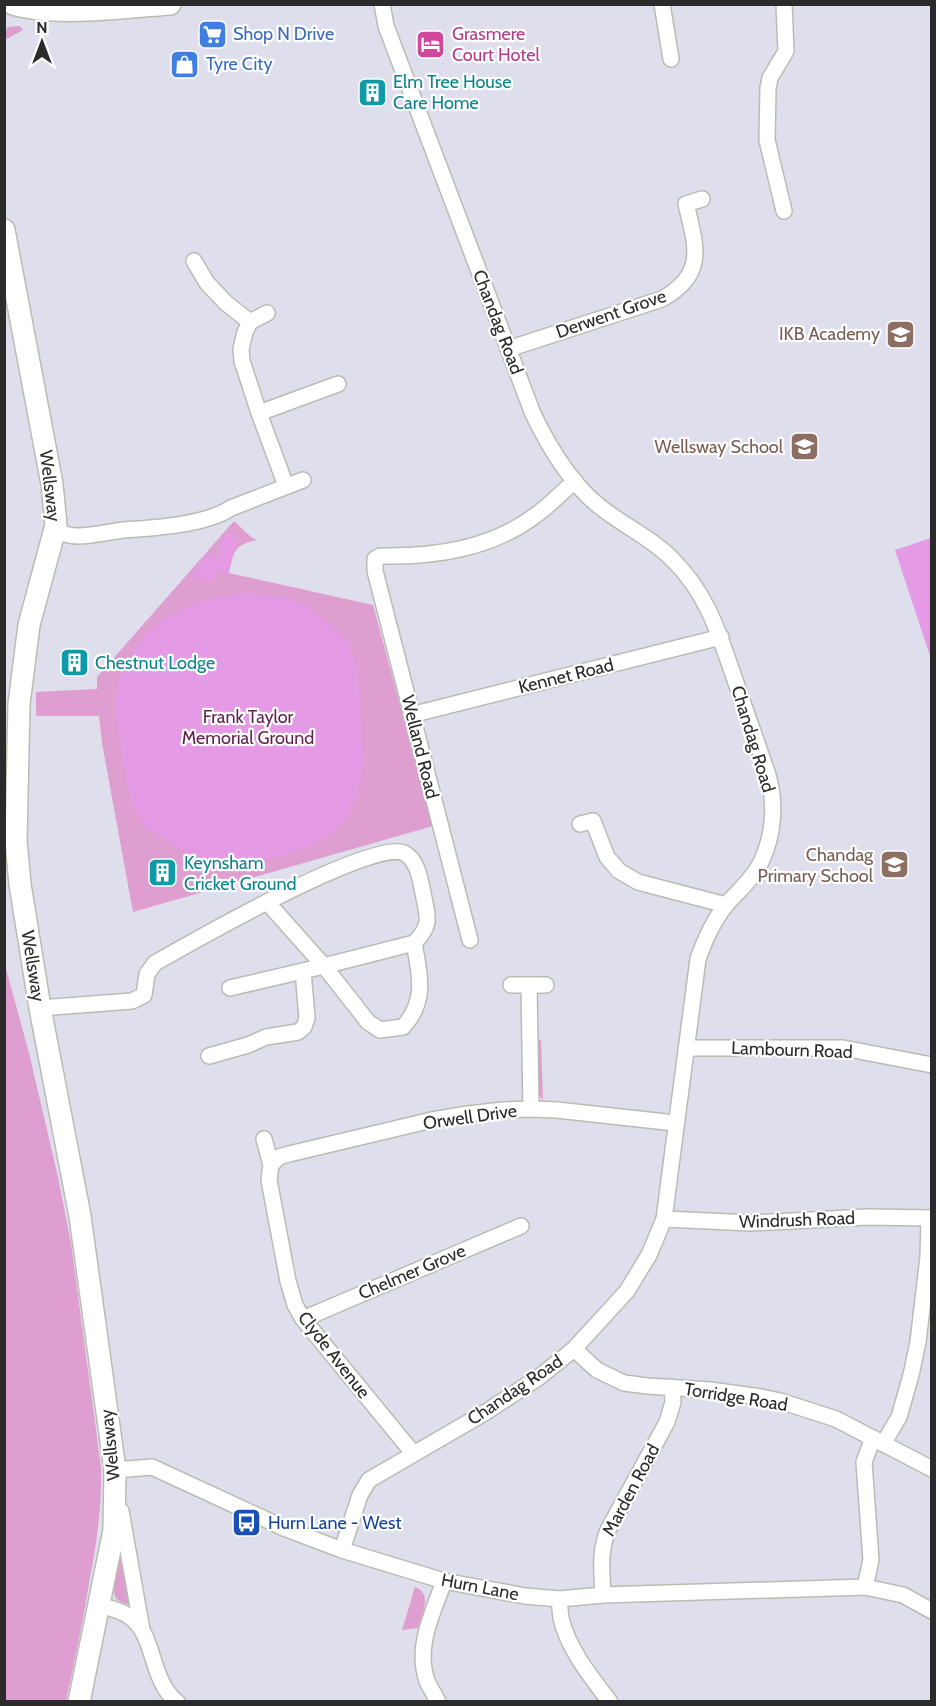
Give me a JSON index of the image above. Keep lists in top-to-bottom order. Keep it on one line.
{"streets":{"main road":["Wellsway"],"street":["Derwent Grove","Chandag Road","Kennet Road","Welland Road","Lambourn Road","Orwell Drive","Windrush Road","Chelmer Grove","Clyde Avenue","Torridge Road","Marden Road","Hurn Lane"]},"crossings":[["Derwent Grove","Chandag Road"],["Chandag Road","Kennet Road"],["Chandag Road","Welland Road"],["Chandag Road","Lambourn Road"],["Chandag Road","Orwell Drive"],["Chandag Road","Windrush Road"],["Chandag Road","Clyde Avenue"],["Chandag Road","Torridge Road"],["Chandag Road","Hurn Lane"],["Wellsway","Hurn Lane"],["Kennet Road","Welland Road"],["Orwell Drive","Clyde Avenue"],["Chelmer Grove","Clyde Avenue"],["Torridge Road","Marden Road"],["Marden Road","Hurn Lane"]],"parks":["Frank Taylor Memorial Ground"],"places":{"supermarket":["Shop N Drive"],"hotel":["Grasmere Court Hotel"],"shop":["Tyre City"],"building":["Elm Tree House Care Home","Chestnut Lodge","Keynsham Cricket Ground"],"school or university":["IKB Academy","Wellsway School","Chandag Primary School"],"bus stop":["Hurn Lane - West"]},"north":"top"}
